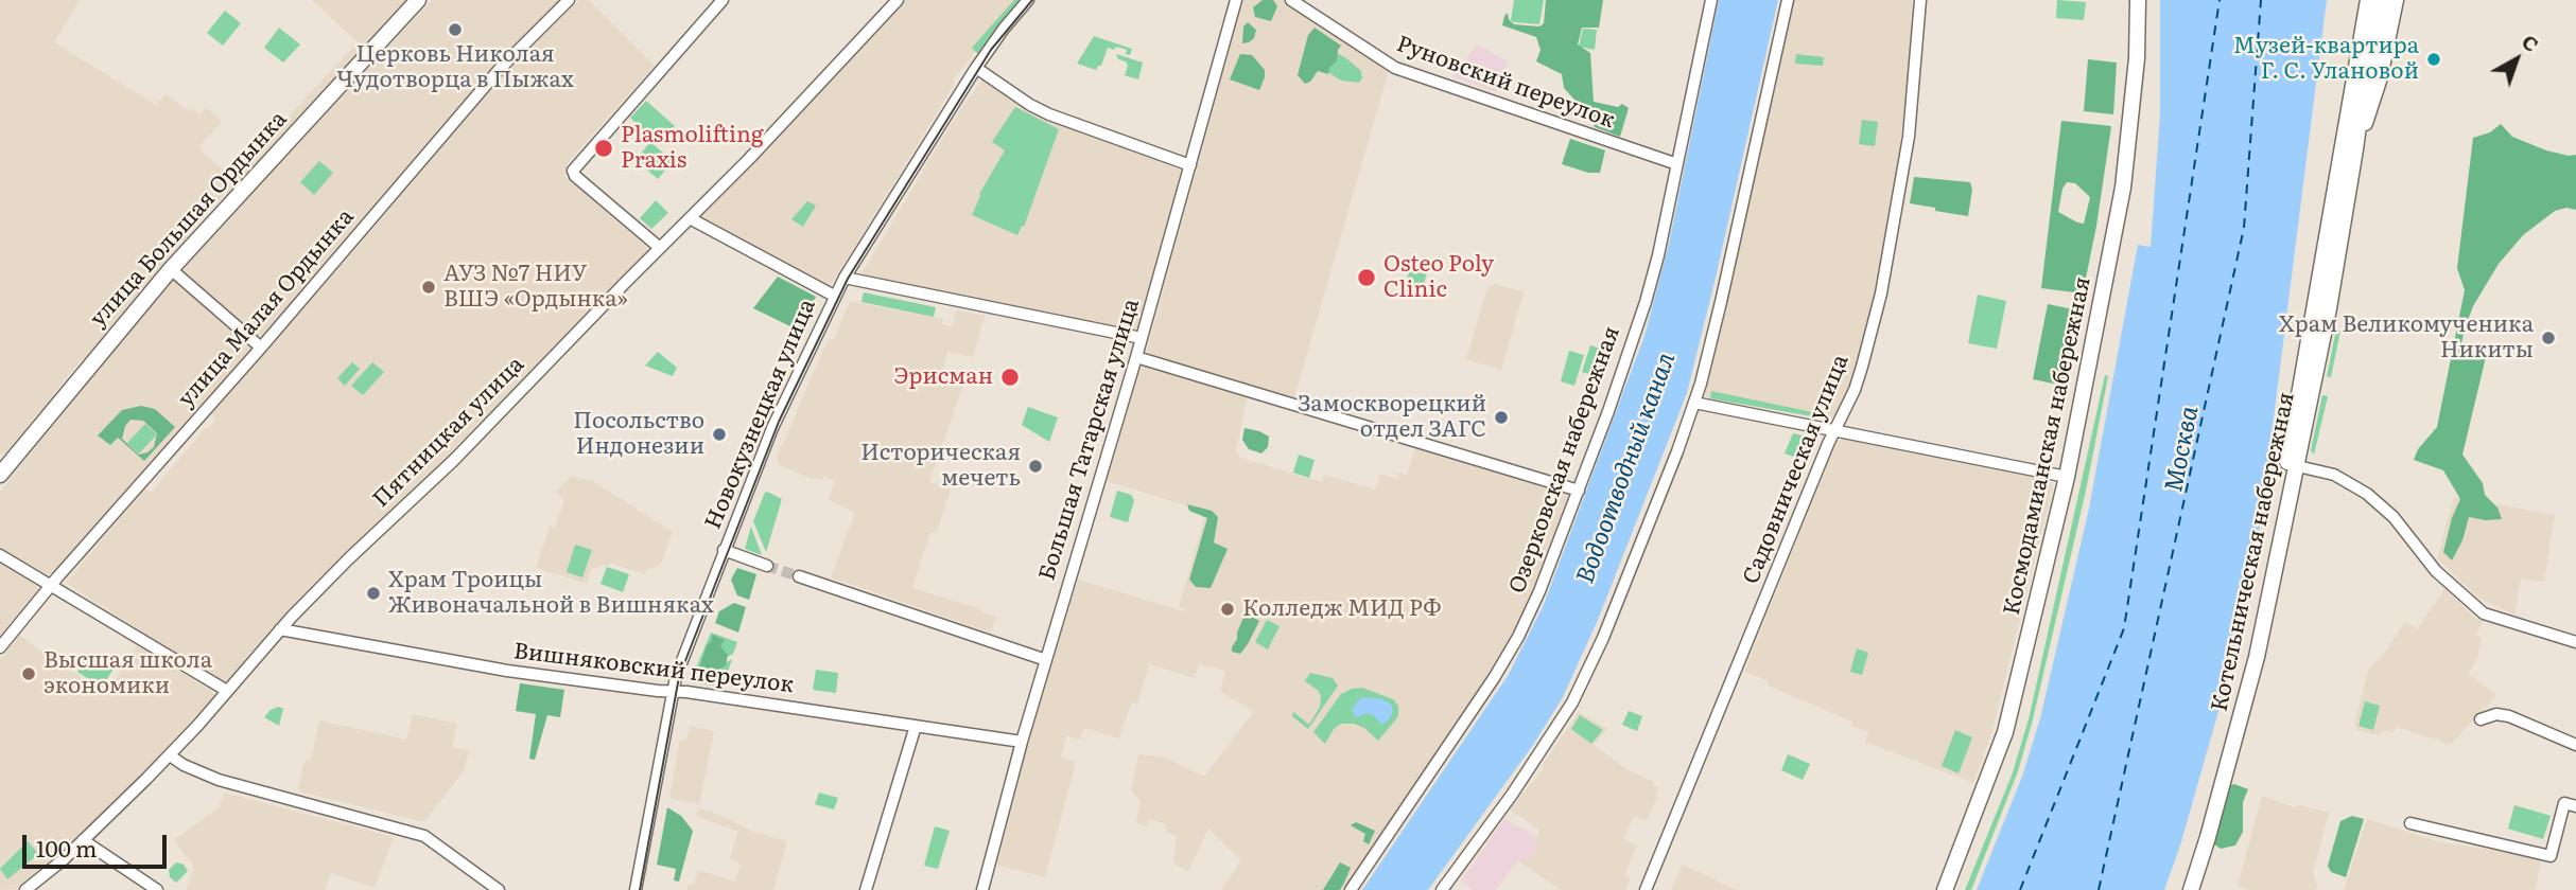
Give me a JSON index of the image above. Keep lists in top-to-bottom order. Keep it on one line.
{"streets":{"main road":["улица Большая Ордынка","Космодамианская набережная","Котельническая набережная"],"street":["Руновский переулок","улица Малая Ордынка","Новокузнецкая улица","Пятницкая улица","Большая Татарская улица","Озерковская набережная","Садовническая улица","Вишняковский переулок"]},"crossings":[["Руновский переулок","Озерковская набережная"],["Новокузнецкая улица","Вишняковский переулок"],["Пятницкая улица","Вишняковский переулок"],["Большая Татарская улица","Вишняковский переулок"]],"water":["Москва","Водоотводный канал"],"places":["Церковь Николая Чудотворца в Пыжах","Музей-квартира Г. С. Улановой","Plasmolifting Praxis","Osteo Poly Clinic","АУЗ №7 НИУ ВШЭ «Ордынка»","Храм Великомученика Никиты","Эрисман","Замоскворецкий отдел ЗАГС","Посольство Индонезии","Историческая мечеть","Храм Троицы Живоначальной в Вишняках","Колледж МИД РФ","Высшая школа экономики"],"scale_bar":"100 m","north":"top right"}
